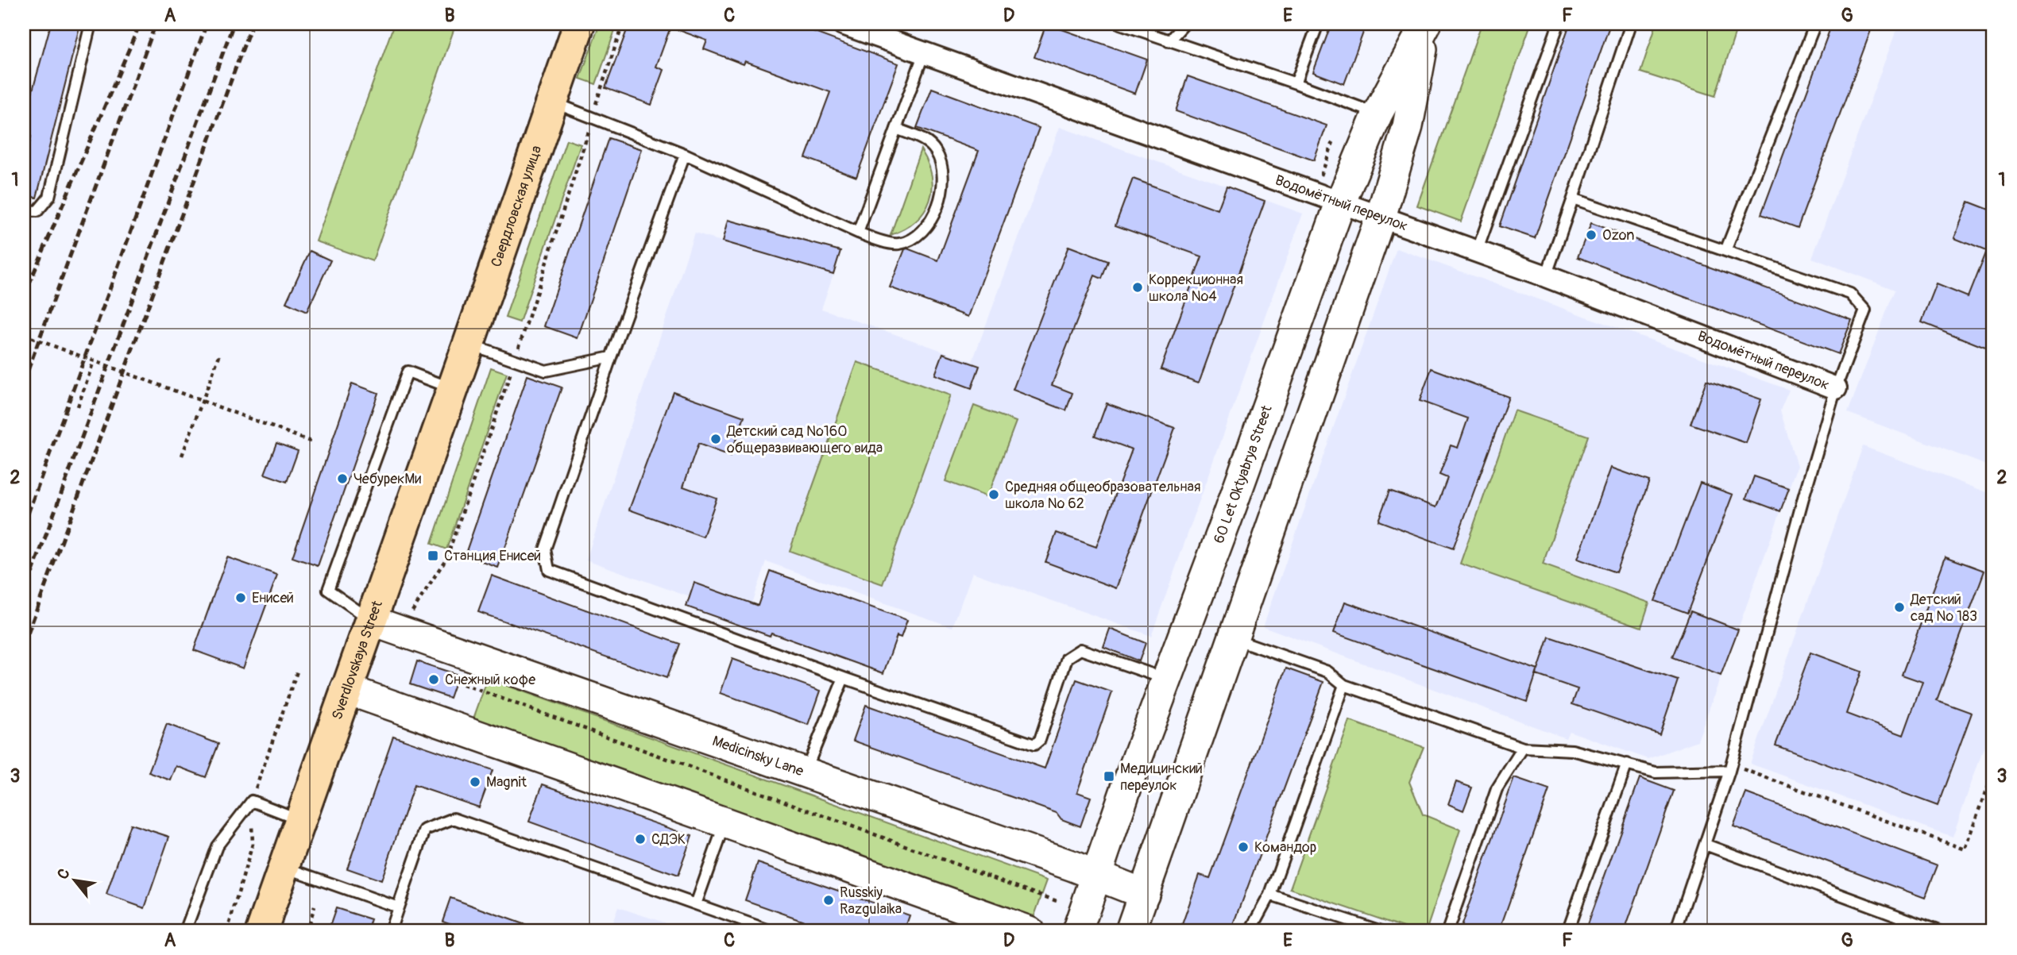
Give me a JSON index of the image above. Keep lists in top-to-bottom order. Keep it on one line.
{"streets":{"highway":["Свердловская улица","Sverdlovskaya Street"],"main road":["60 Let Oktyabrya Street","Medicinsky Lane"],"street":["Водомётный переулок"]},"crossings":[["Водомётный переулок","60 Let Oktyabrya Street"],["Свердловская улица","Sverdlovskaya Street"],["60 Let Oktyabrya Street","Medicinsky Lane"],["Sverdlovskaya Street","Medicinsky Lane"]],"places":{"other":["Ozon","Коррекционная школа №4","Детский сад №160 общеразвивающего вида","ЧебурекМи","Средняя общеобразовательная школа № 62","Енисей","Детский сад № 183","Снежный кофе","Magnit","СДЭК","Командор","Russkiy Razgulaika"],"transit":["Станция Енисей","Медицинский переулок"]},"north":"top left","grid":{"columns":["A","B","C","D","E","F","G"],"rows":["1","2","3"]}}
